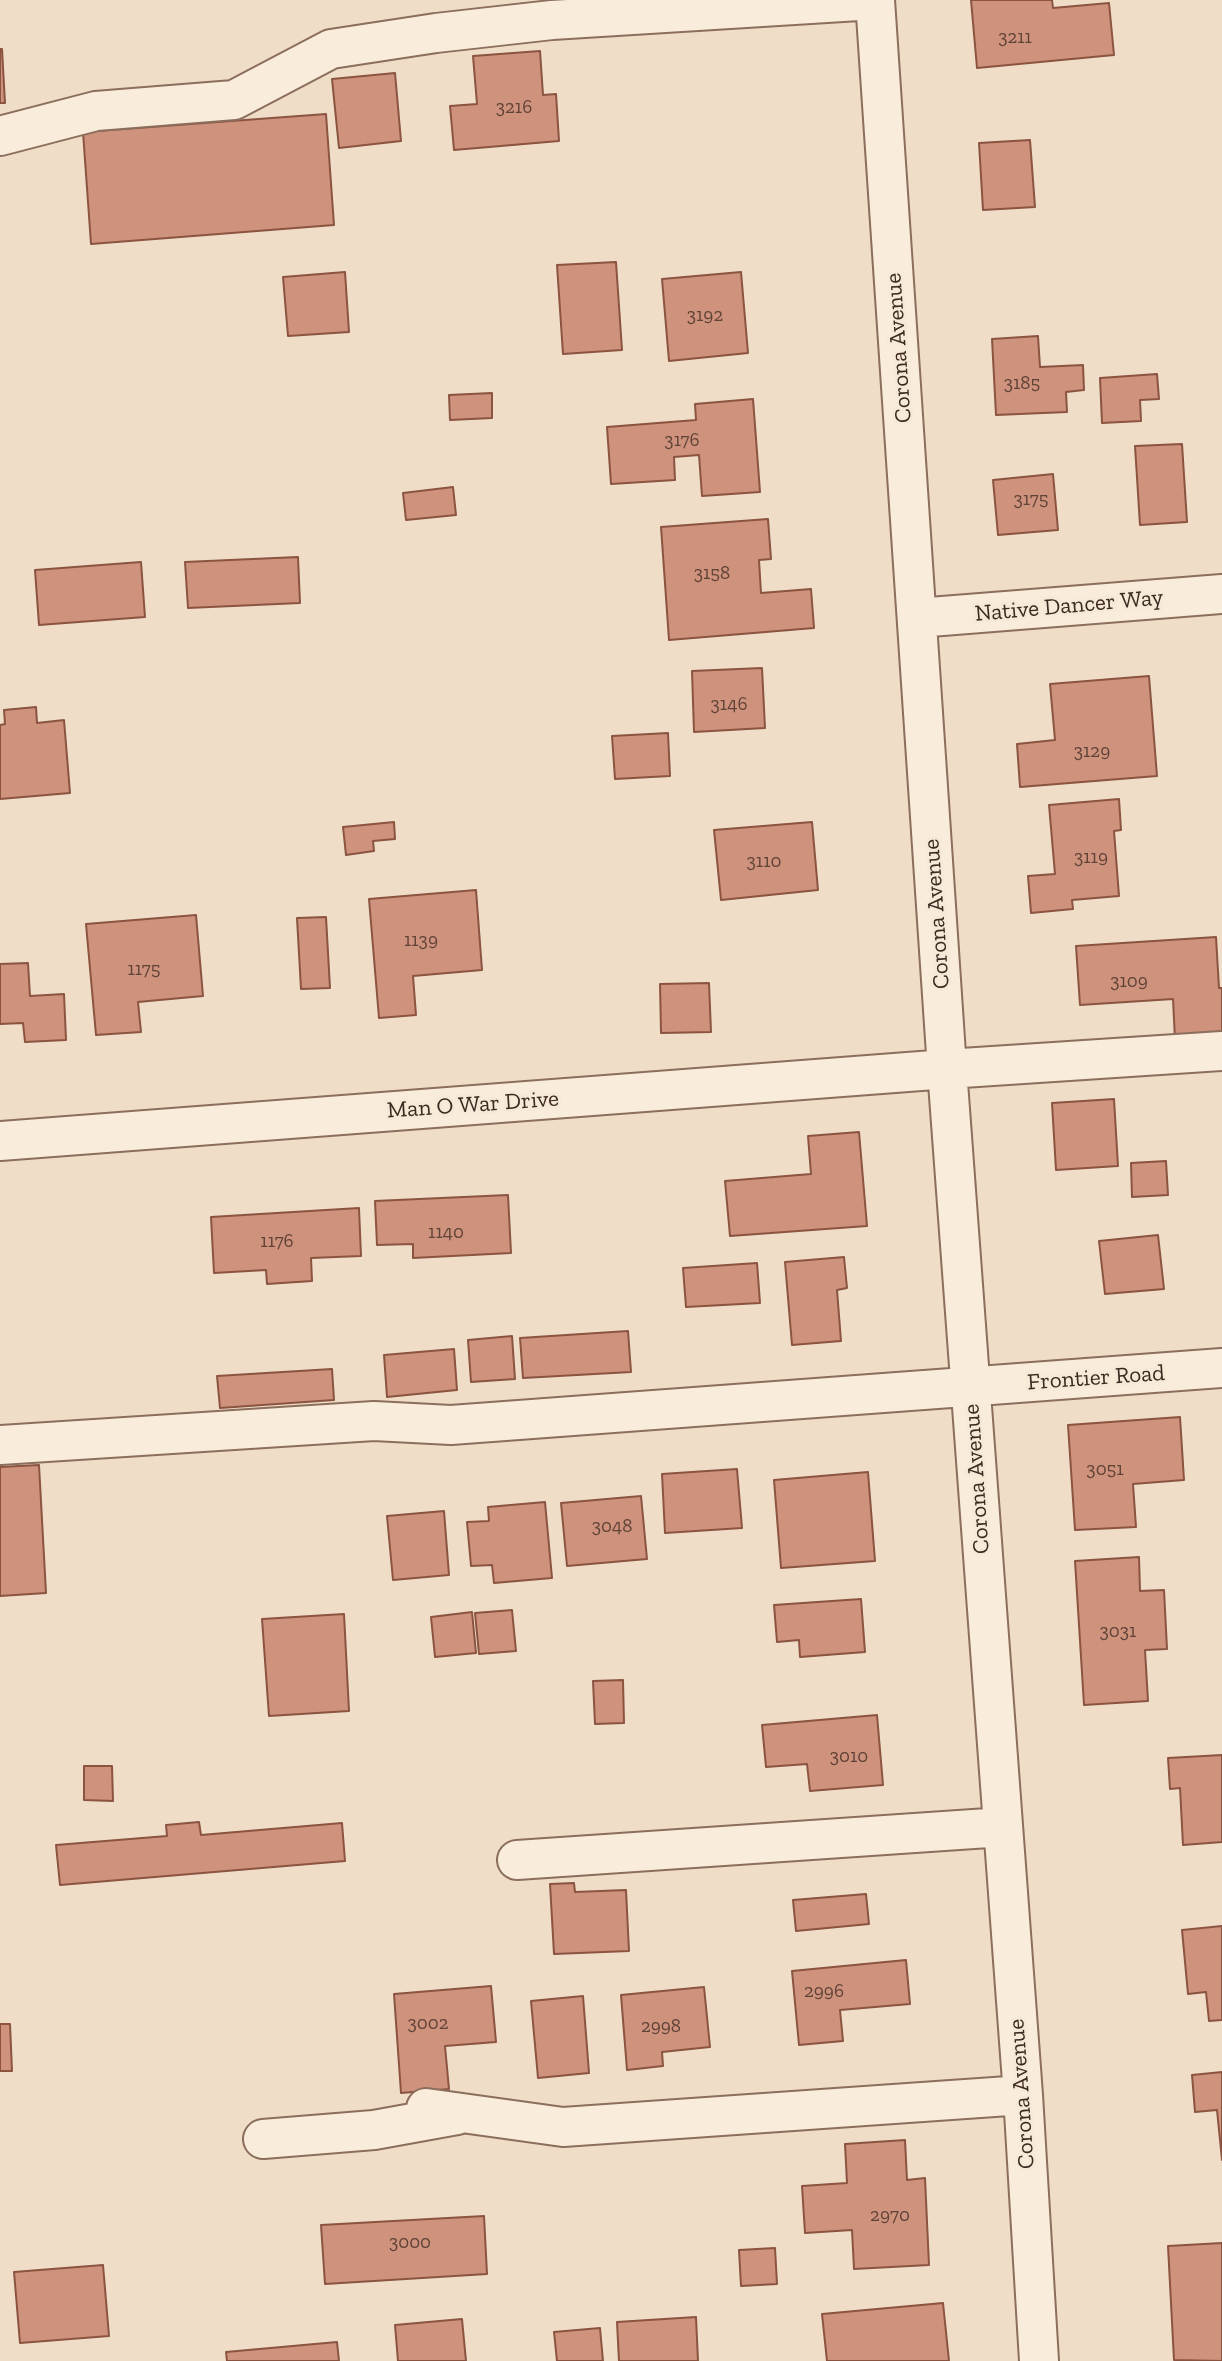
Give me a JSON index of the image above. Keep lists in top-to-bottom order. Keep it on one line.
{"streets":{"street":["Corona Avenue","Native Dancer Way","Man O War Drive","Frontier Road"]},"crossings":[["Corona Avenue","Native Dancer Way"],["Corona Avenue","Man O War Drive"],["Corona Avenue","Frontier Road"]],"house_numbers":["3211","3216","3192","3185","3176","3175","3158","3146","3129","3119","3110","1139","1175","3109","1140","1176","3051","3048","3031","3010","2996","3002","2998","2970","3000"]}
